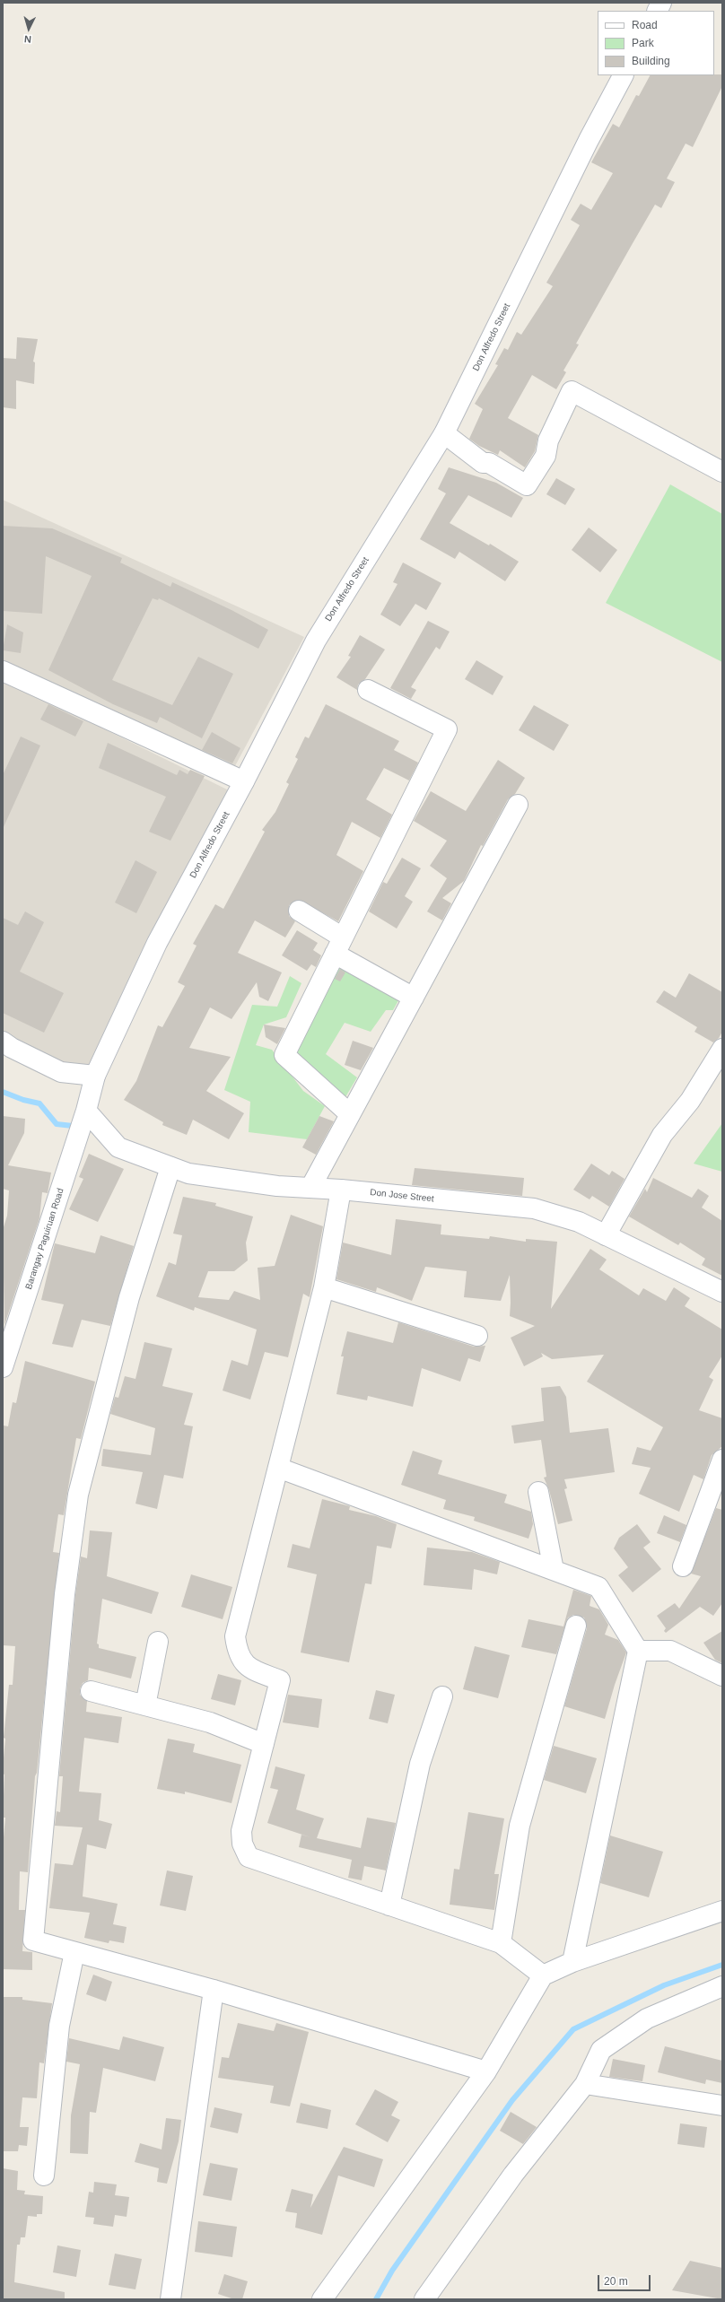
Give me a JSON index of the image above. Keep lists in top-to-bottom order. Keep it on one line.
{"streets":{"street":["Don Alfredo Street","Don Jose Street","Barangay Paguiruan Road"]},"crossings":[["Don Alfredo Street","Don Jose Street"],["Don Alfredo Street","Barangay Paguiruan Road"],["Don Jose Street","Barangay Paguiruan Road"]],"legend":["Road","Park","Building"],"scale_bar":"20 m","north":"bottom"}
